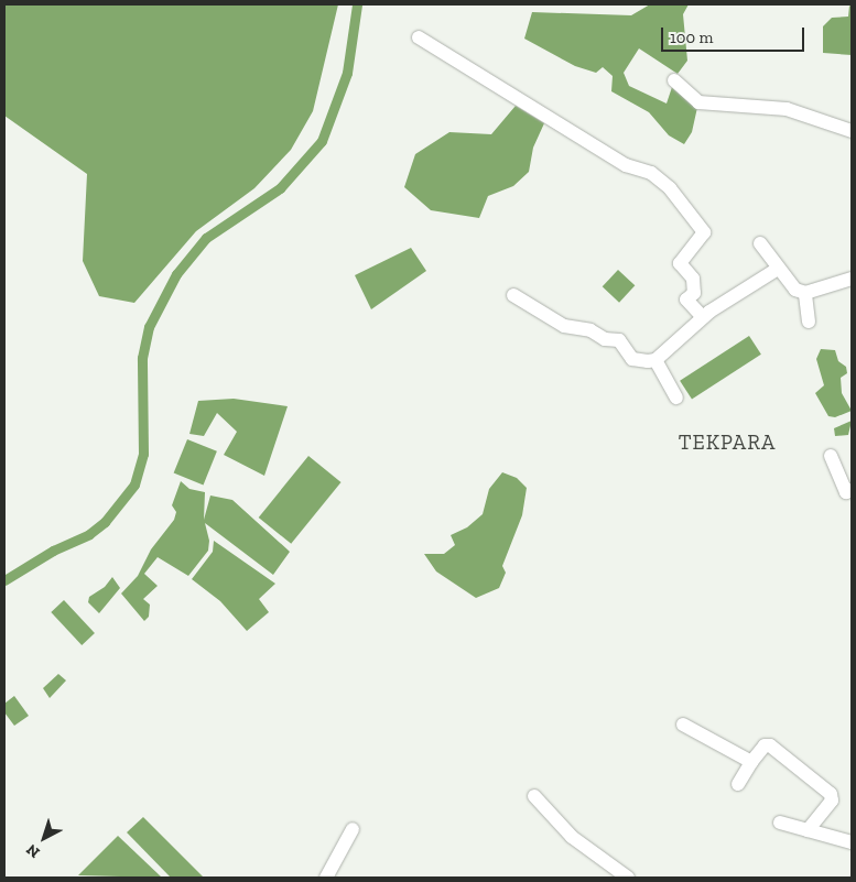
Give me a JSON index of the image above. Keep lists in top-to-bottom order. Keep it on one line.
{"districts":["TEKPARA"],"scale_bar":"100 m","north":"bottom left"}
